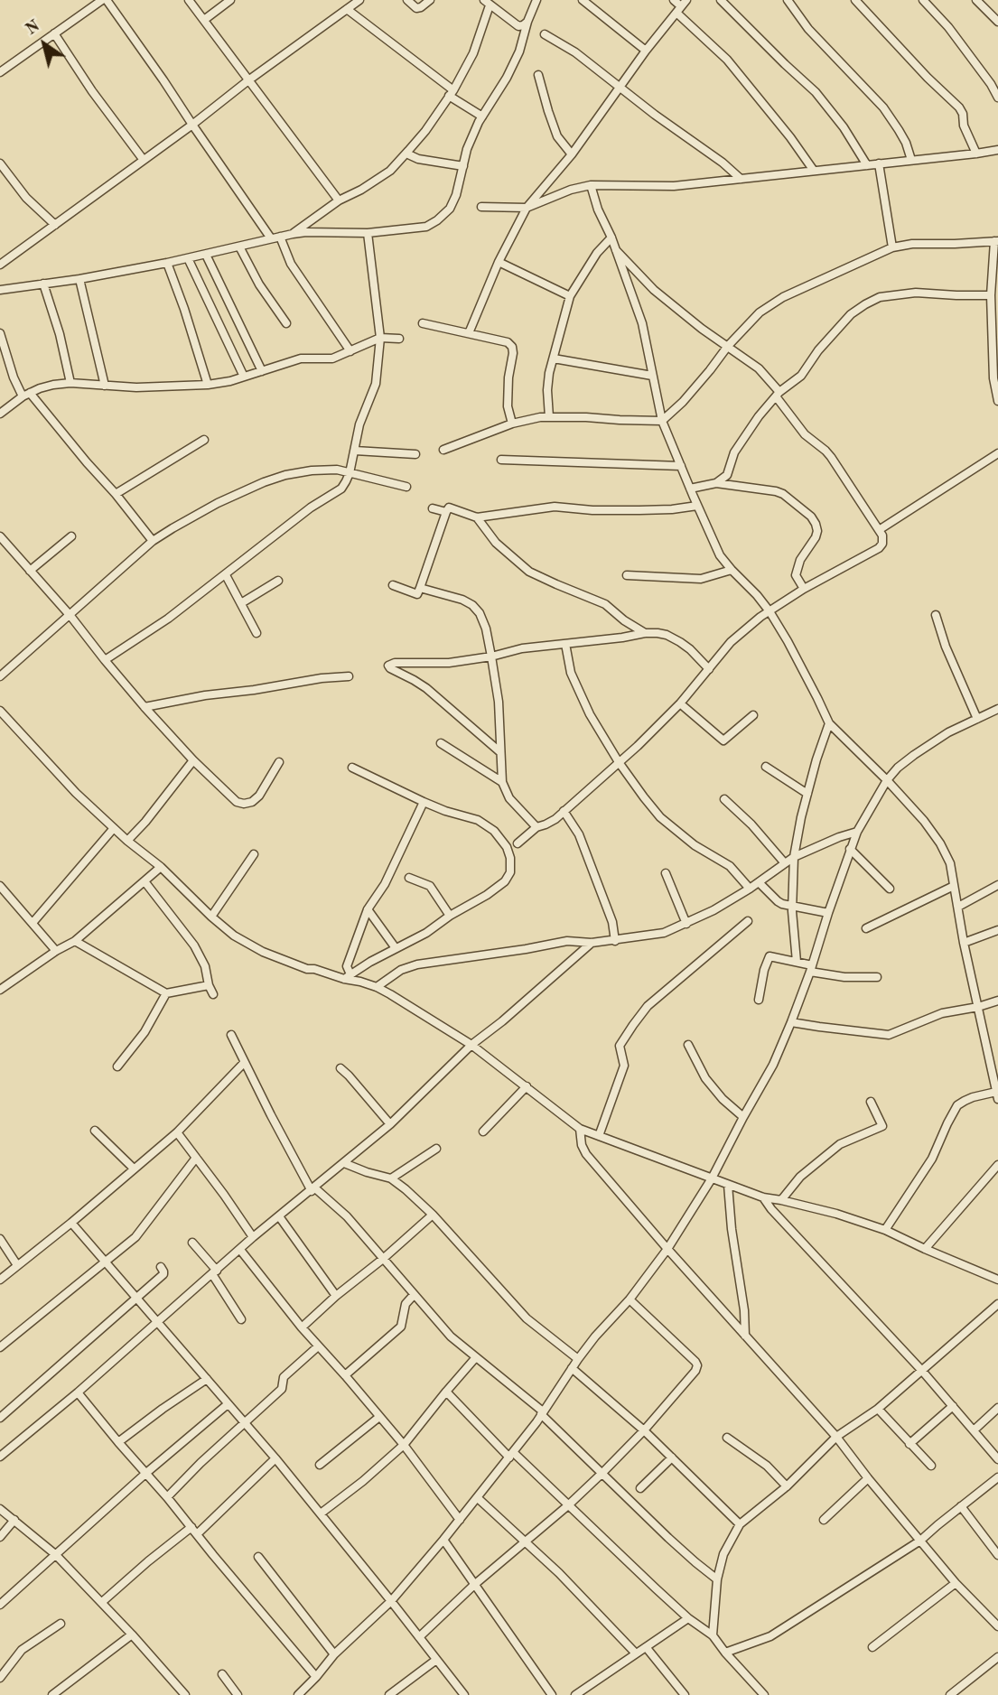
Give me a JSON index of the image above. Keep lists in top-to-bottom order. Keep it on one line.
{"north":"top left"}
